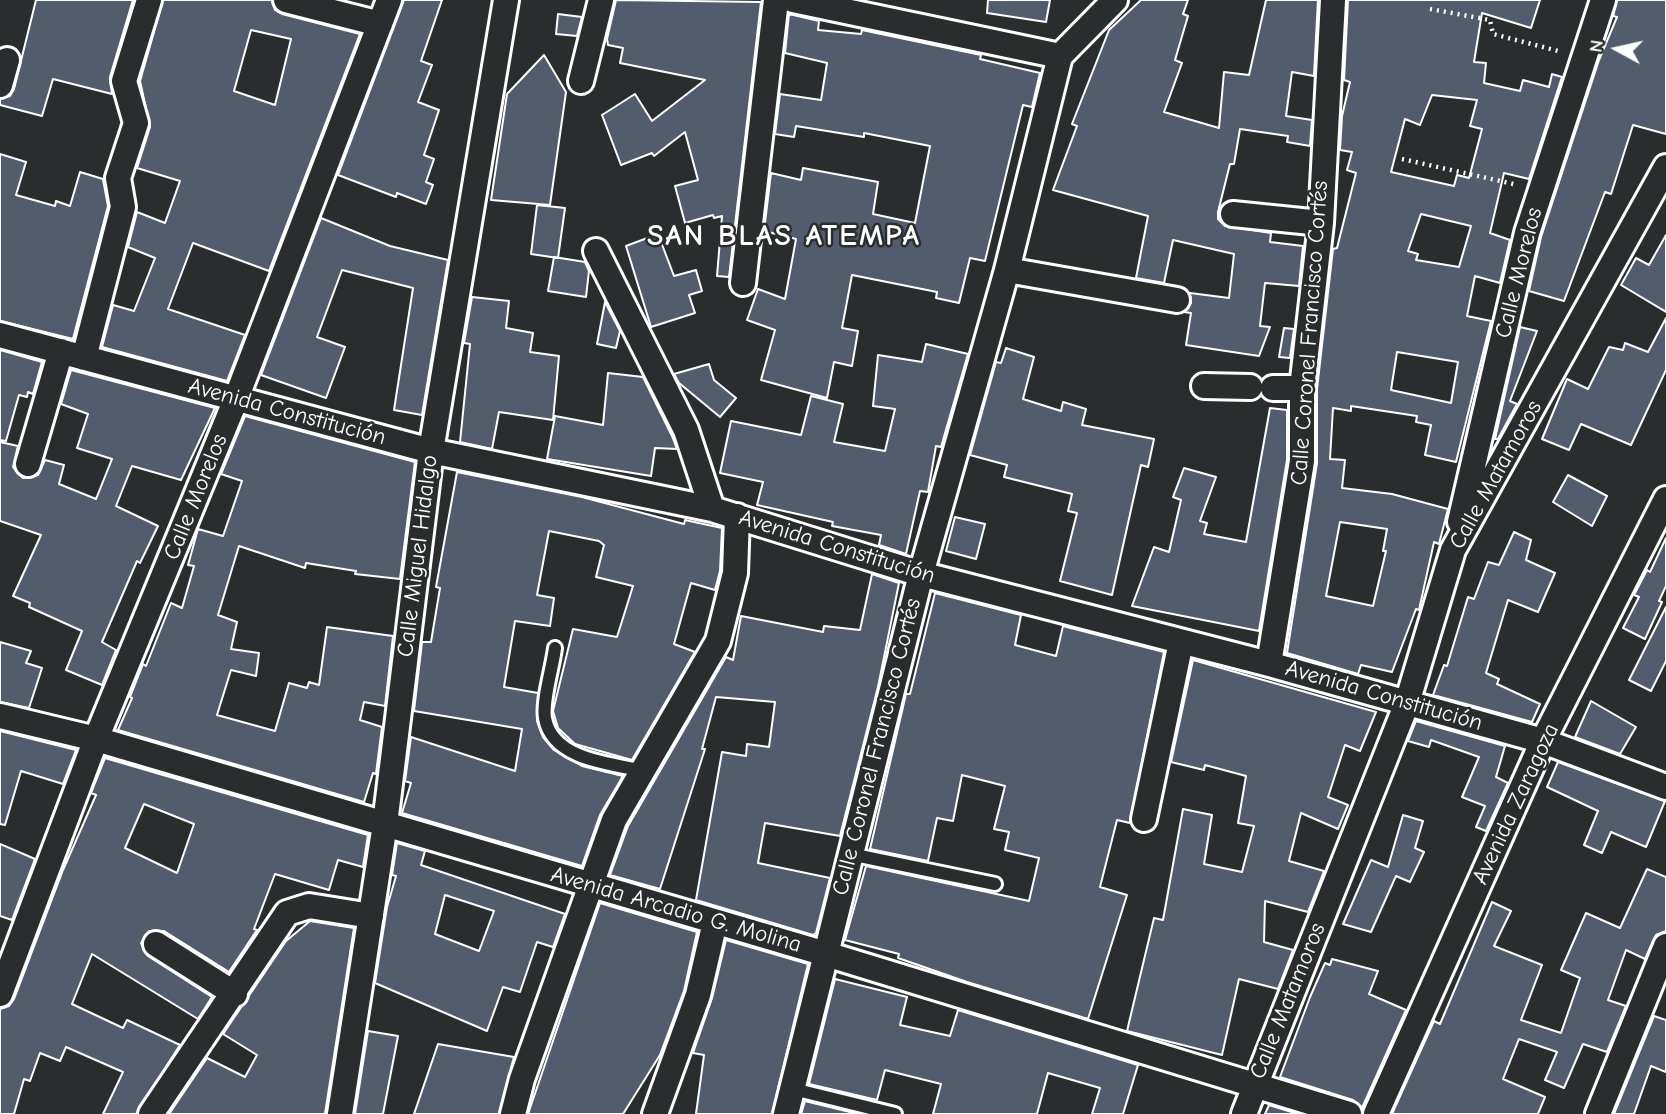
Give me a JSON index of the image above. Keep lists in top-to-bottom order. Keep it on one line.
{"streets":{"street":["Calle Morelos","Calle Coronel Francisco Cortés","Avenida Constitución","Calle Matamoros","Calle Miguel Hidalgo","Avenida Zaragoza","Avenida Arcadio G. Molina"]},"crossings":[["Calle Morelos","Avenida Constitución"],["Calle Morelos","Calle Matamoros"],["Calle Morelos","Avenida Arcadio G. Molina"],["Calle Coronel Francisco Cortés","Avenida Constitución"],["Calle Coronel Francisco Cortés","Avenida Arcadio G. Molina"],["Avenida Constitución","Calle Matamoros"],["Avenida Constitución","Calle Miguel Hidalgo"],["Avenida Constitución","Avenida Zaragoza"],["Calle Matamoros","Avenida Arcadio G. Molina"],["Calle Miguel Hidalgo","Avenida Arcadio G. Molina"]],"districts":["SAN BLAS ATEMPA"],"north":"left"}
